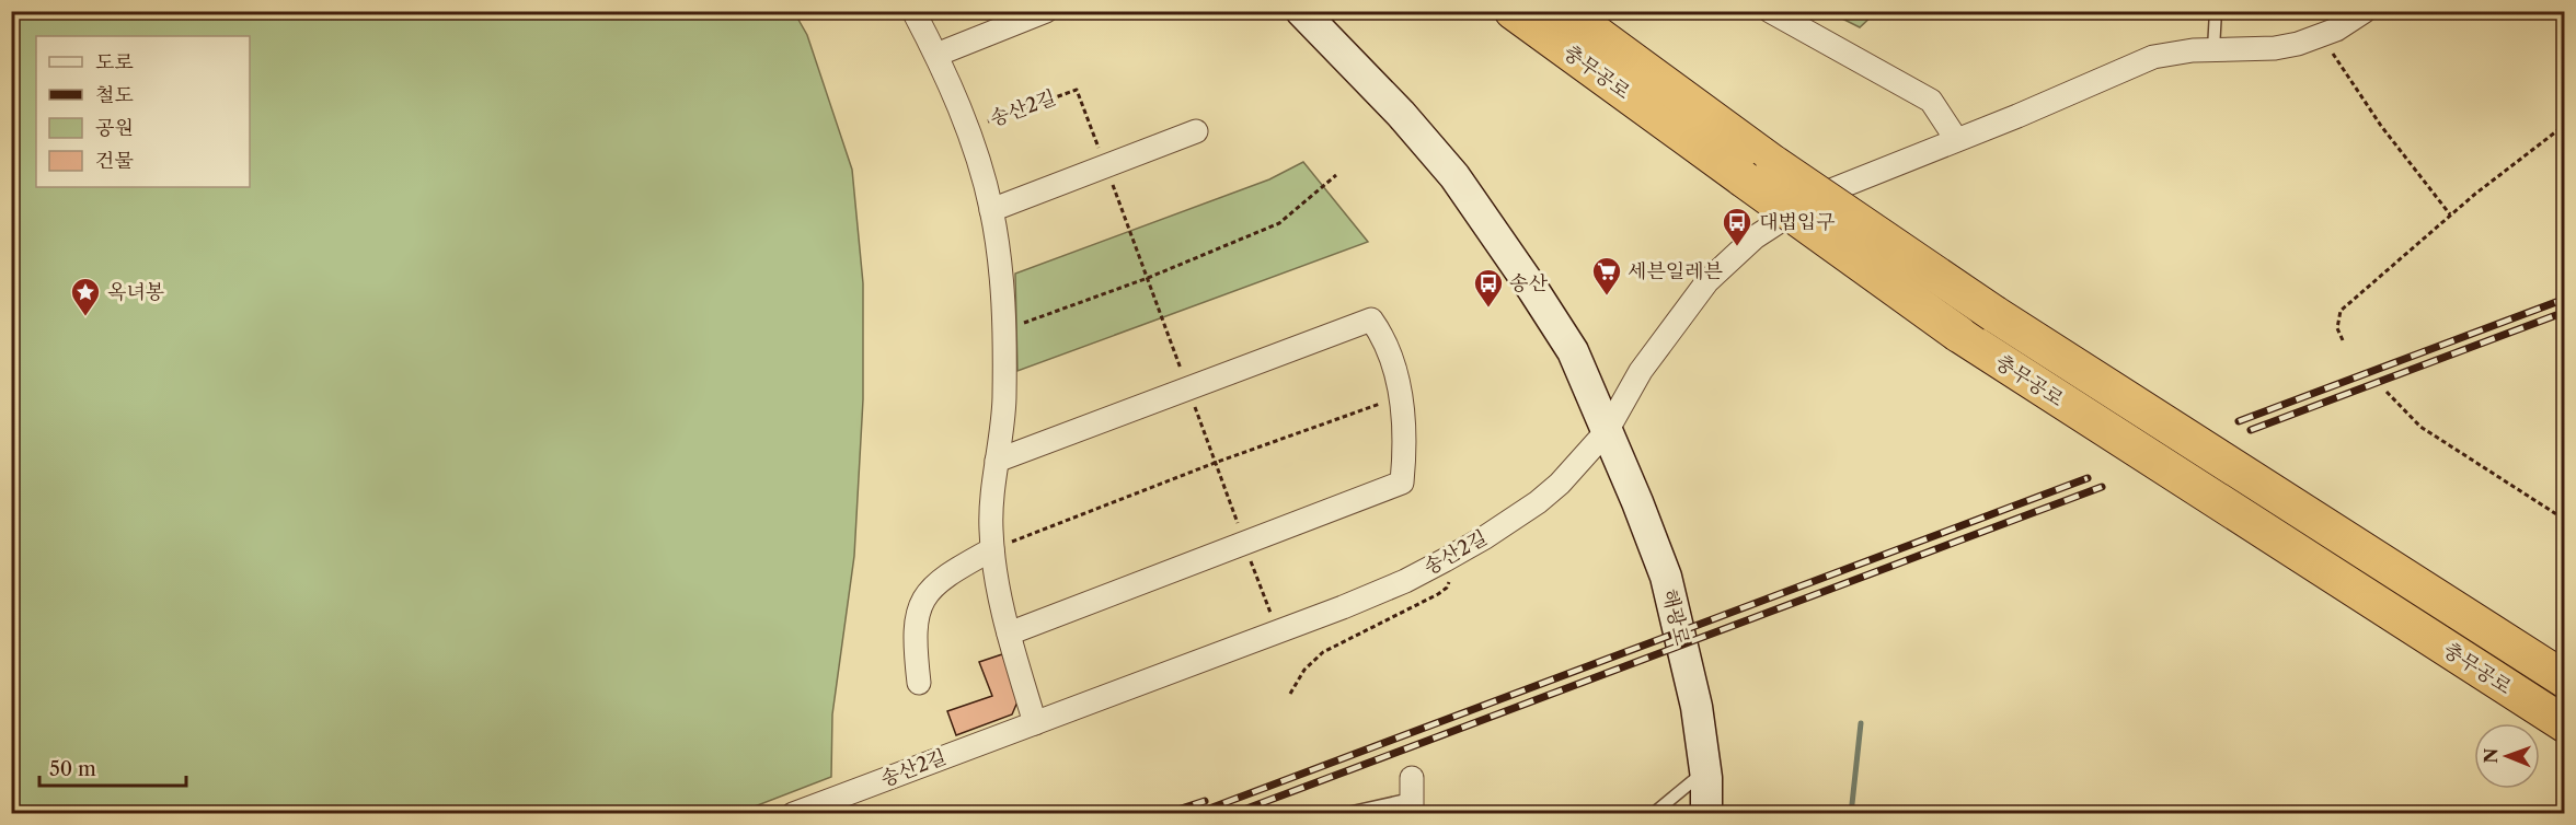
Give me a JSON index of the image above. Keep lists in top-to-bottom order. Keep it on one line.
{"streets":{"highway":["충무공로"],"main road":["해광로"],"street":["송산2길"]},"crossings":[["송산2길","해광로"]],"places":{"bus stop":["대법입구","송산"],"supermarket":["세븐일레븐"],"place":["옥녀봉"]},"legend":["도로","철도","공원","건물"],"scale_bar":"50 m","north":"left"}
